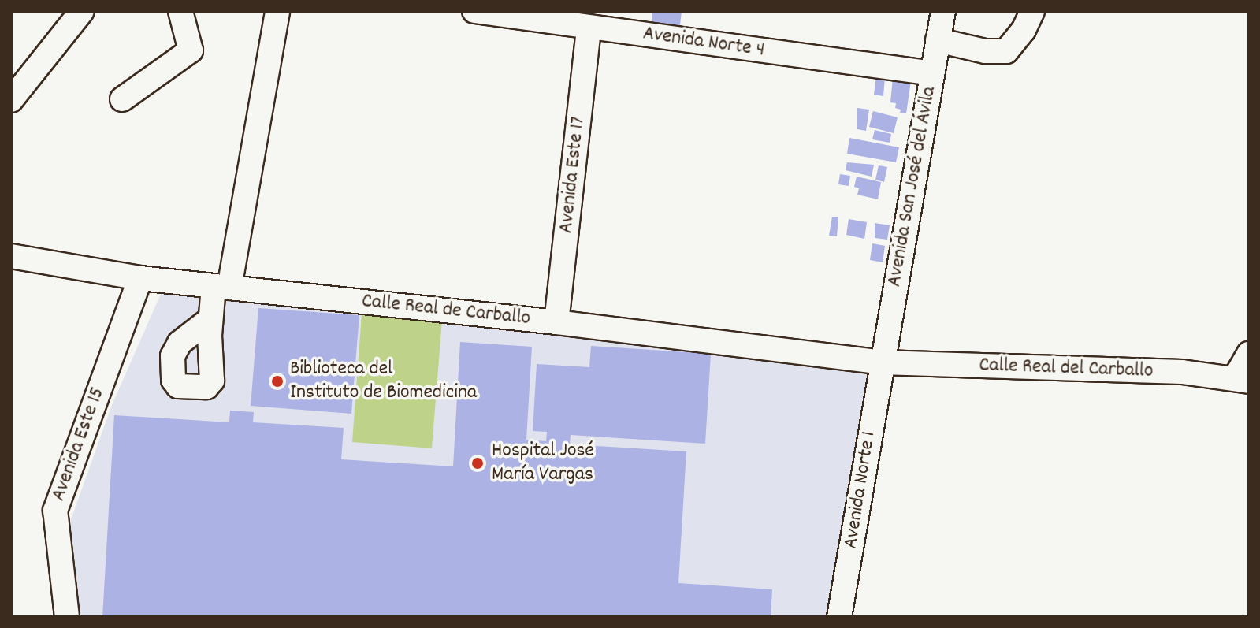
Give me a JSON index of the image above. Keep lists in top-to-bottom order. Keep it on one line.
{"streets":{"street":["Avenida Norte 4","Avenida Este 17","Avenida San José del Ávila","Calle Real de Carballo","Calle Real del Carballo","Avenida Este 15","Avenida Norte 1"]},"crossings":[["Avenida Norte 4","Avenida Este 17"],["Avenida Norte 4","Avenida San José del Ávila"],["Avenida Este 17","Calle Real de Carballo"],["Avenida San José del Ávila","Calle Real de Carballo"],["Avenida San José del Ávila","Calle Real del Carballo"],["Avenida San José del Ávila","Avenida Norte 1"],["Calle Real de Carballo","Calle Real del Carballo"],["Calle Real de Carballo","Avenida Este 15"],["Calle Real de Carballo","Avenida Norte 1"],["Calle Real del Carballo","Avenida Norte 1"]],"places":["Biblioteca del Instituto de Biomedicina","Hospital José María Vargas"]}
